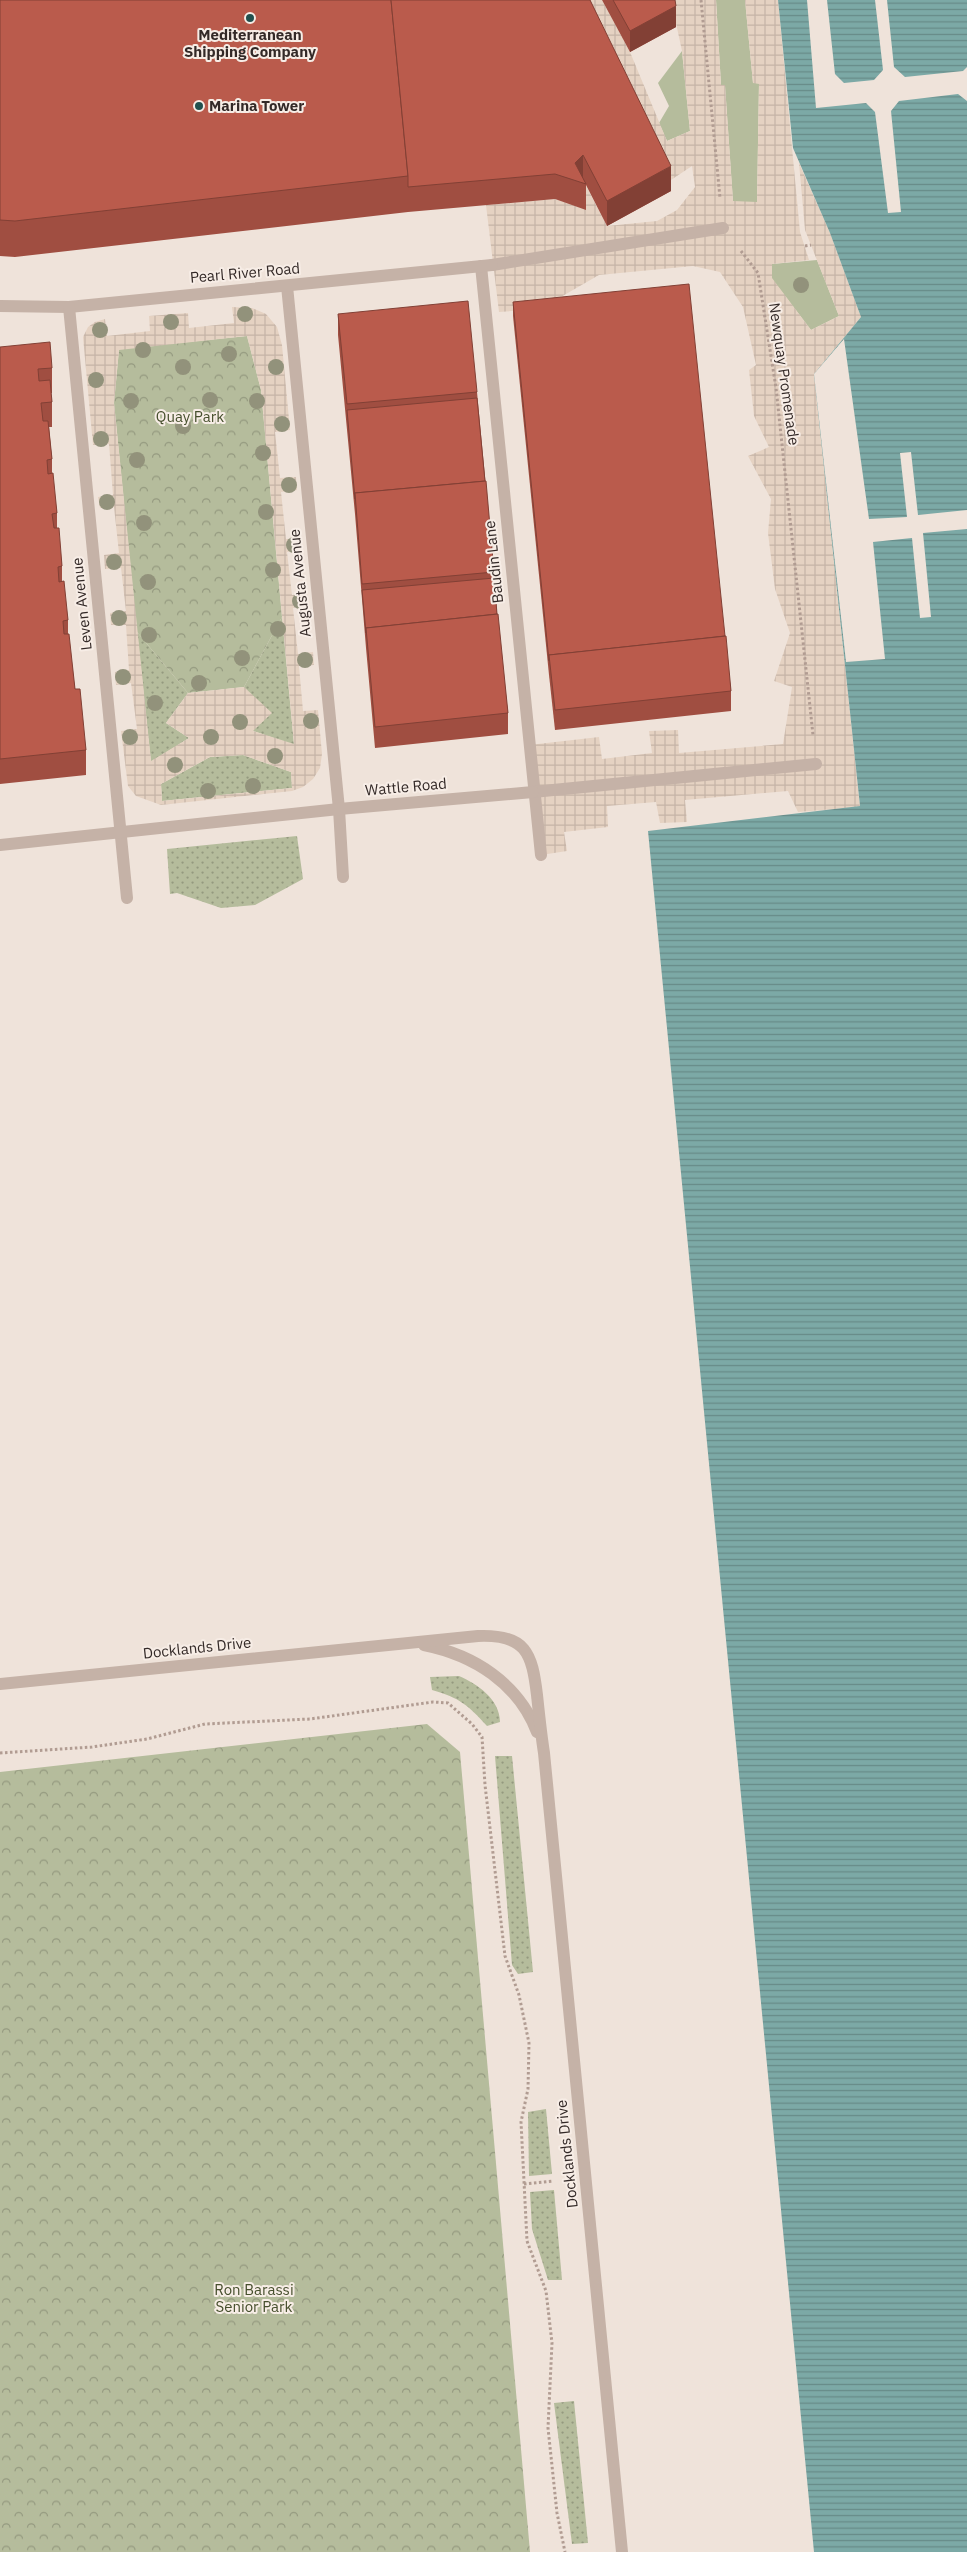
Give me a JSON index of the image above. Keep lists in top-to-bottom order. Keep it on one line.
{"streets":{"street":["Pearl River Road","Baudin Lane","Augusta Avenue","Leven Avenue","Wattle Road","Docklands Drive"],"path":["Newquay Promenade"]},"crossings":[["Pearl River Road","Newquay Promenade"],["Pearl River Road","Baudin Lane"],["Pearl River Road","Augusta Avenue"],["Pearl River Road","Leven Avenue"],["Newquay Promenade","Wattle Road"],["Baudin Lane","Wattle Road"],["Augusta Avenue","Wattle Road"],["Leven Avenue","Wattle Road"]],"parks":["Quay Park","Ron Barassi Senior Park"],"places":["Mediterranean Shipping Company","Marina Tower"]}
